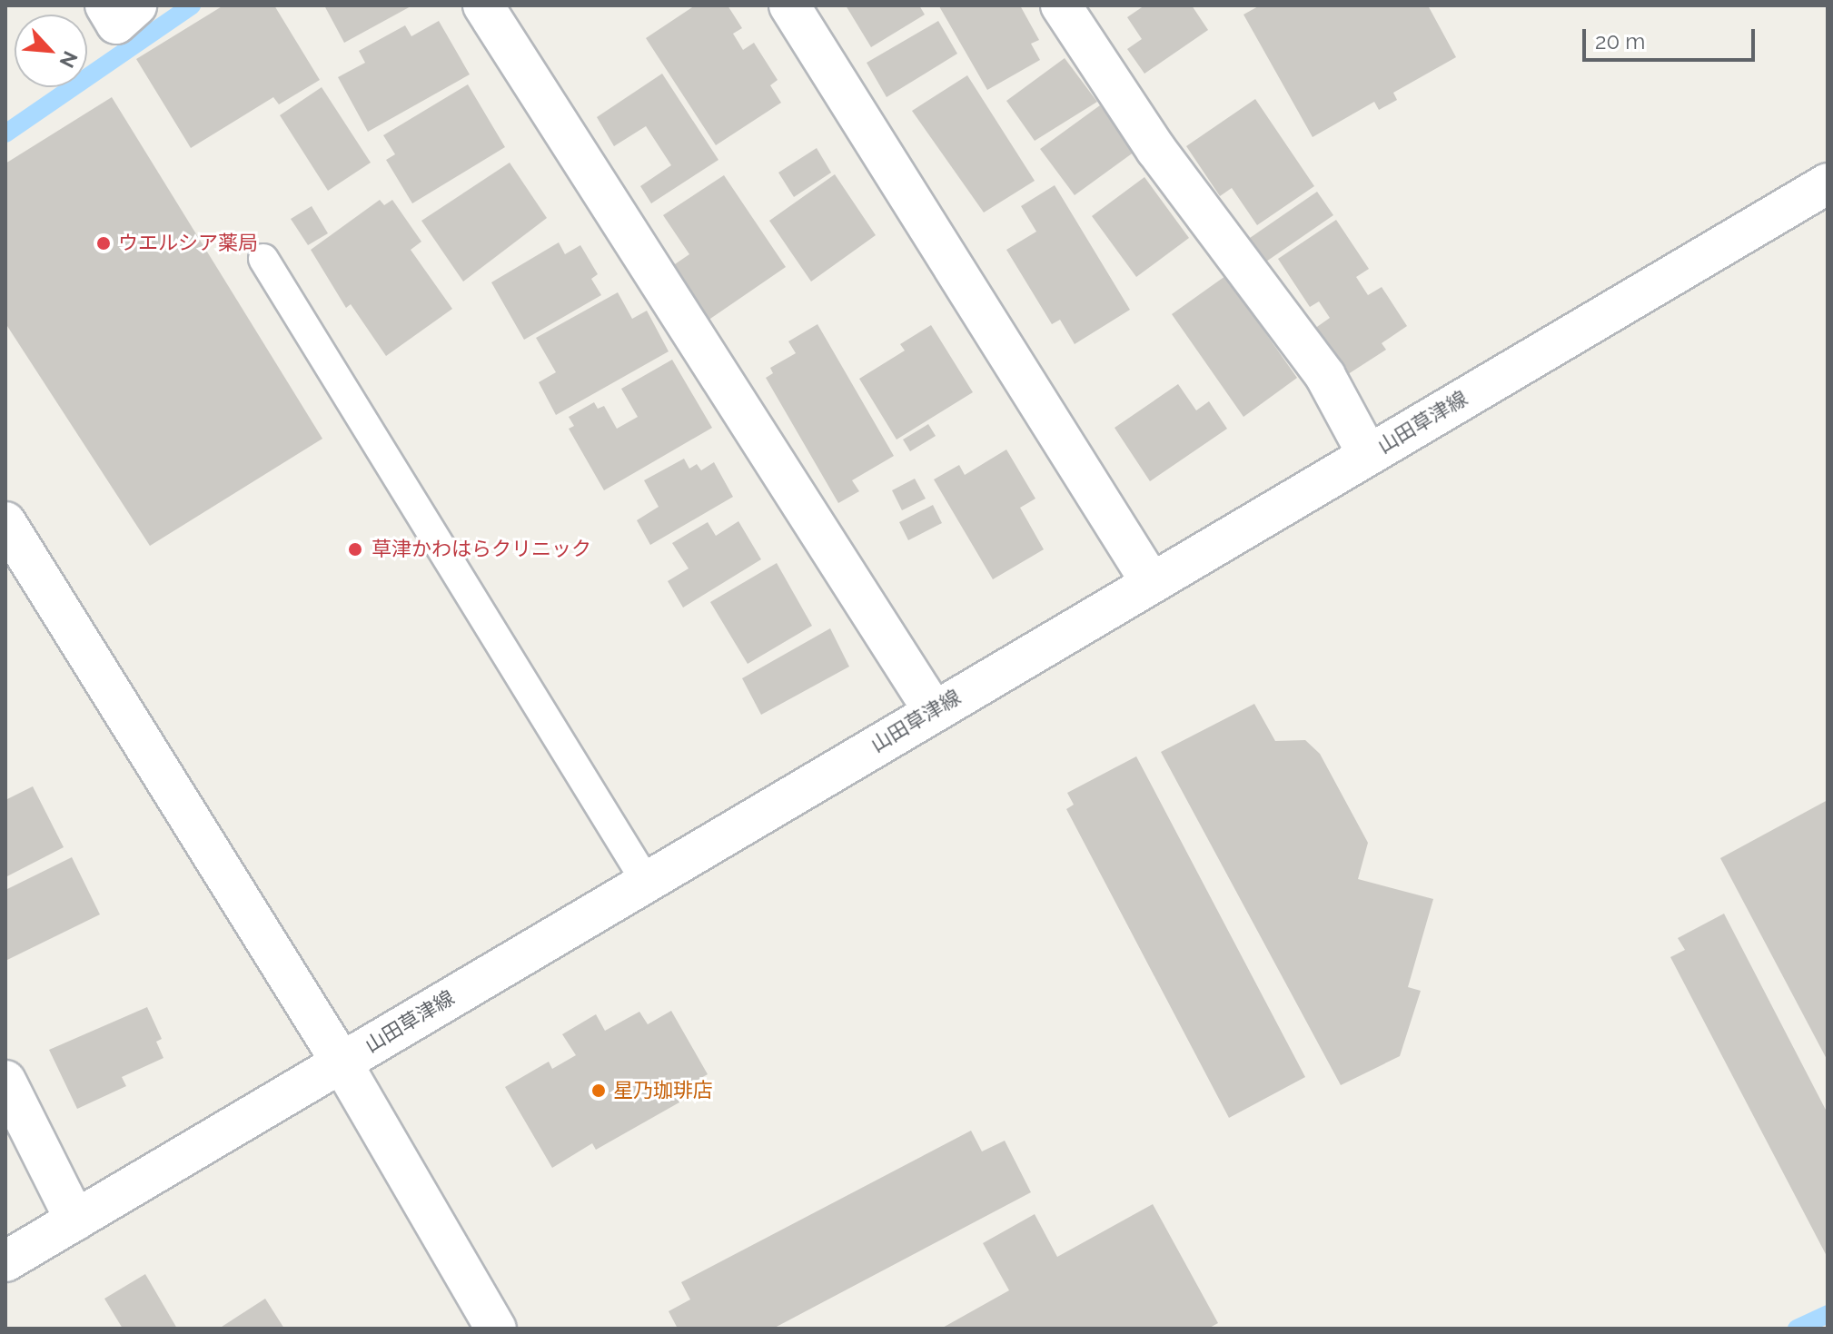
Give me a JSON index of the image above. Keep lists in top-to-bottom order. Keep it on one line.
{"streets":{"street":["山田草津線"]},"places":["ウエルシア薬局","草津かわはらクリニック","星乃珈琲店"],"scale_bar":"20 m","north":"bottom right"}
